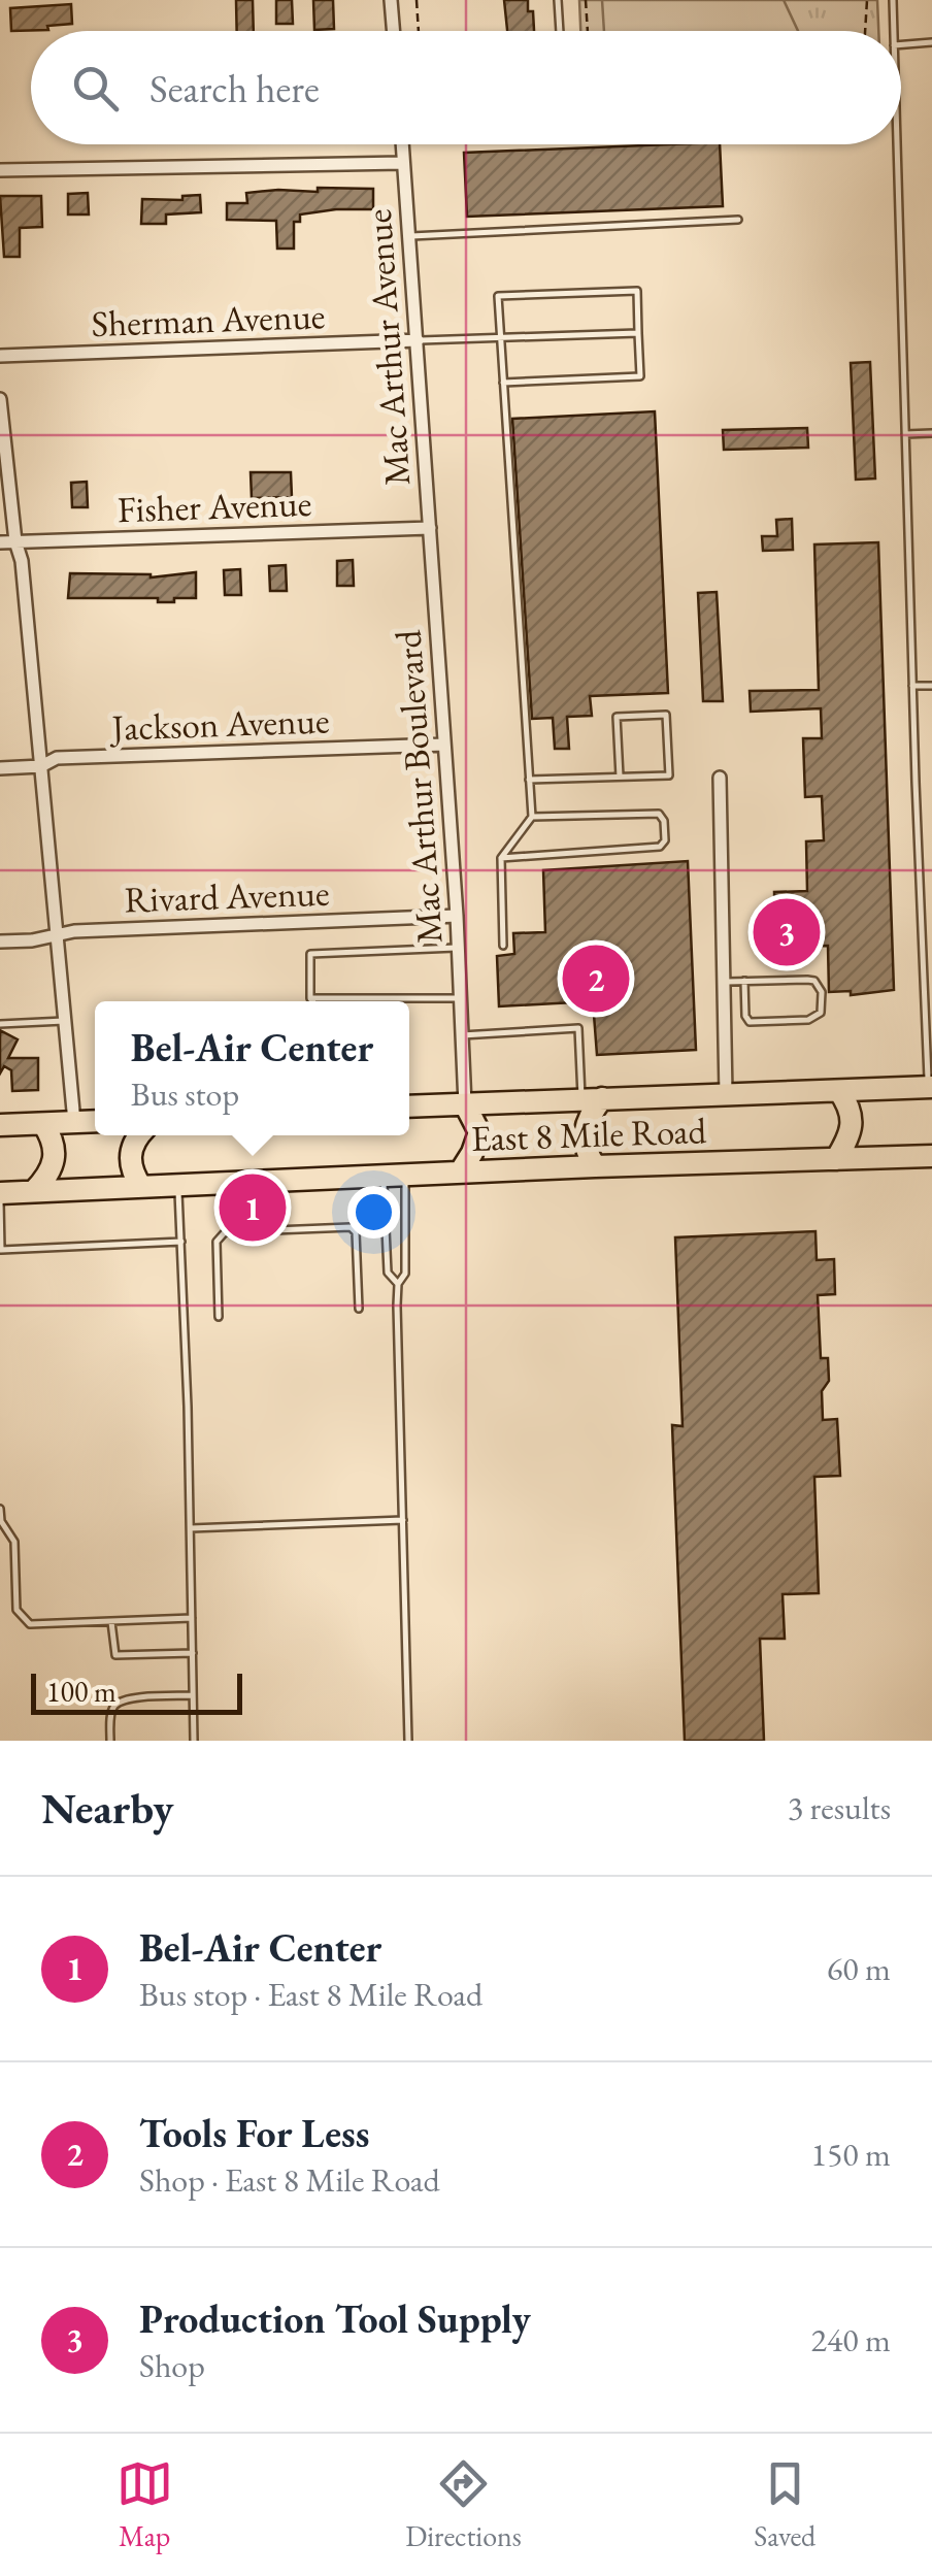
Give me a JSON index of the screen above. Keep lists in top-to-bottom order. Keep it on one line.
{"streets":{"highway":["East 8 Mile Road"],"street":["Sherman Avenue","Mac Arthur Avenue","Fisher Avenue","Jackson Avenue","Mac Arthur Boulevard","Rivard Avenue"]},"crossings":[["Sherman Avenue","Mac Arthur Avenue"],["Mac Arthur Avenue","Fisher Avenue"],["Mac Arthur Avenue","Mac Arthur Boulevard"],["Fisher Avenue","Mac Arthur Boulevard"],["Jackson Avenue","Mac Arthur Boulevard"],["Mac Arthur Boulevard","Rivard Avenue"],["Mac Arthur Boulevard","East 8 Mile Road"]],"scale_bar":"100 m","page":{"search":"Search here","pins":["3","2","1"],"popup":["Bel-Air Center","Bus stop"],"scale":"100 m","heading":["Nearby","3 results"],"list":[{"mark":"1","name":"Bel-Air Center","note":"Bus stop · East 8 Mile Road","value":"60 m"},{"mark":"2","name":"Tools For Less","note":"Shop · East 8 Mile Road","value":"150 m"},{"mark":"3","name":"Production Tool Supply","note":"Shop","value":"240 m"}],"nav":["Map","Directions","Saved"]}}
